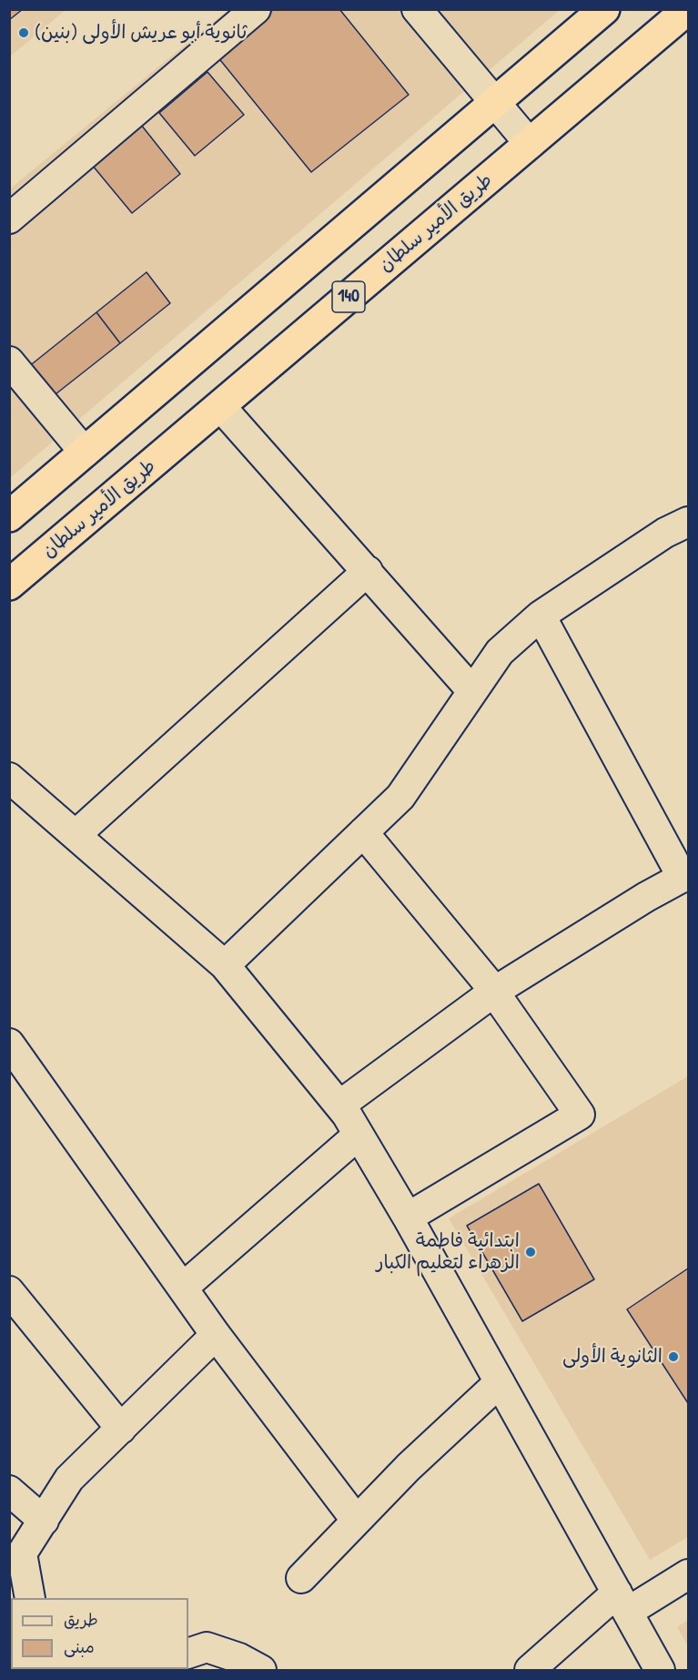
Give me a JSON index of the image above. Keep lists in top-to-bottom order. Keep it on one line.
{"streets":{"highway":["طريق الأمير سلطان","140"]},"places":["ثانوية أبو عريش الأولى (بنين)","ابتدائية فاطمة الزهراء لتعليم الكبار","الثانوية الأولى"],"legend":["طريق","مبنى"]}
